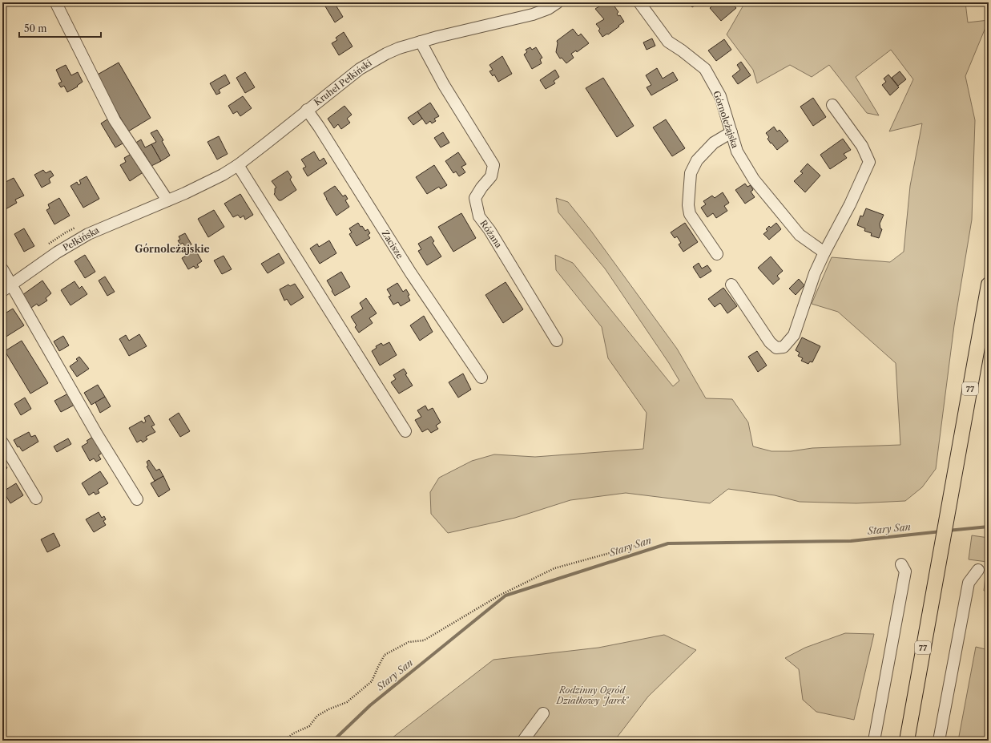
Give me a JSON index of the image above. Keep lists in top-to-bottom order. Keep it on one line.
{"streets":{"main road":["77"],"street":["Kruhel Pełkiński","Górnoleżajska","Różana","Pełkińska","Zacisze"]},"crossings":[["Kruhel Pełkiński","Różana"],["Kruhel Pełkiński","Pełkińska"],["Kruhel Pełkiński","Zacisze"]],"districts":["Górnoleżajskie"],"water":["Stary San"],"parks":["Rodzinny Ogród Działkowy \"Jarek\""],"scale_bar":"50 m"}
